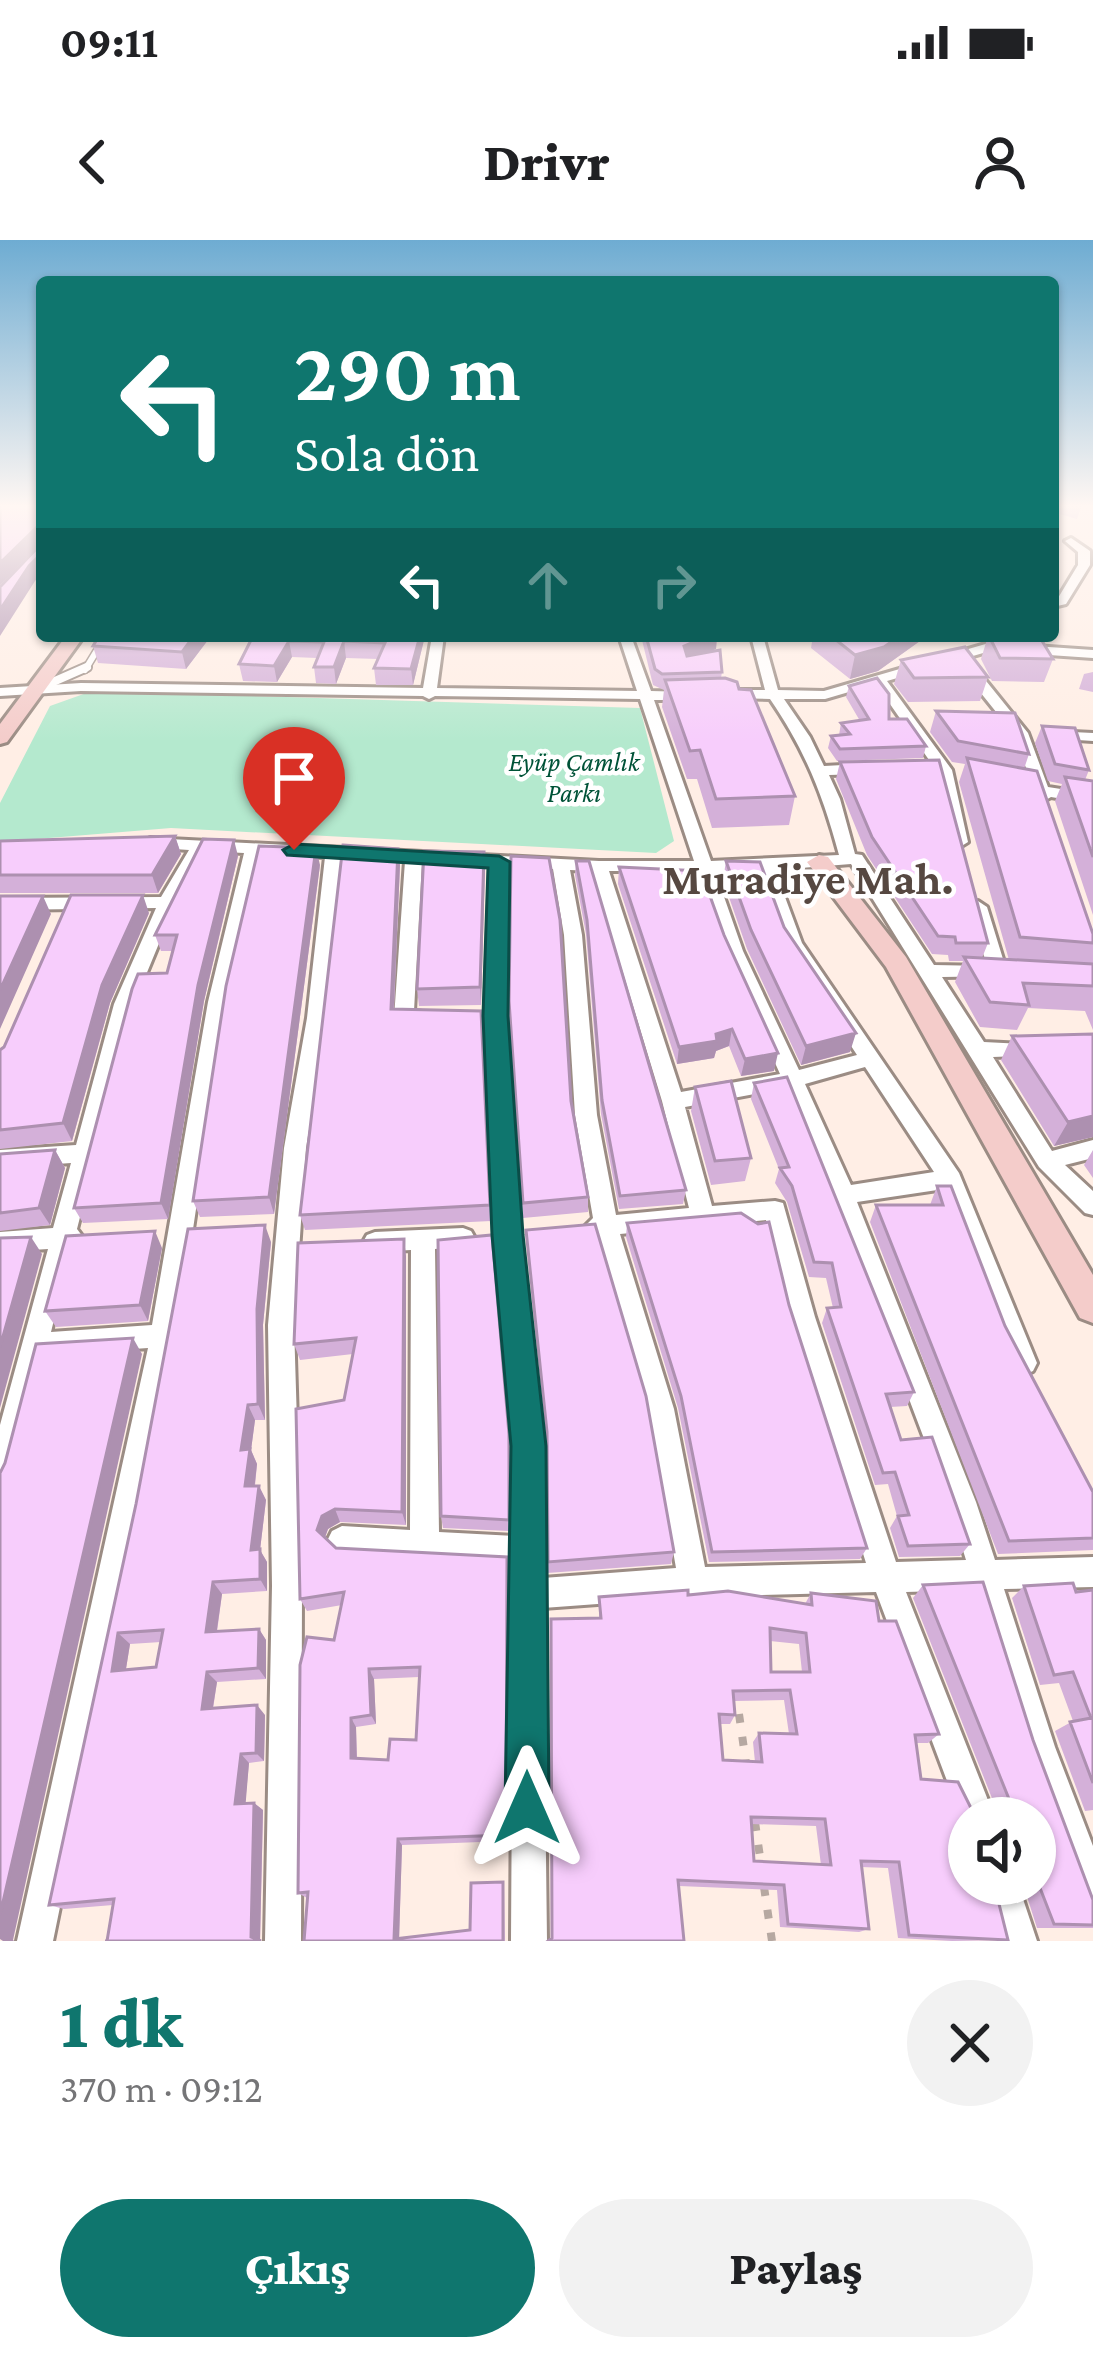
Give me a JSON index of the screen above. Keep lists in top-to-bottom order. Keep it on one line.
{"districts":["Muradiye Mah."],"parks":["Eyüp Çamlık Parkı"],"page":{"status":"09:11","header":"Drivr","turn":["290 m","Sola dön"],"heading":["1 dk","370 m · 09:12"],"buttons":["Çıkış","Paylaş"]}}
